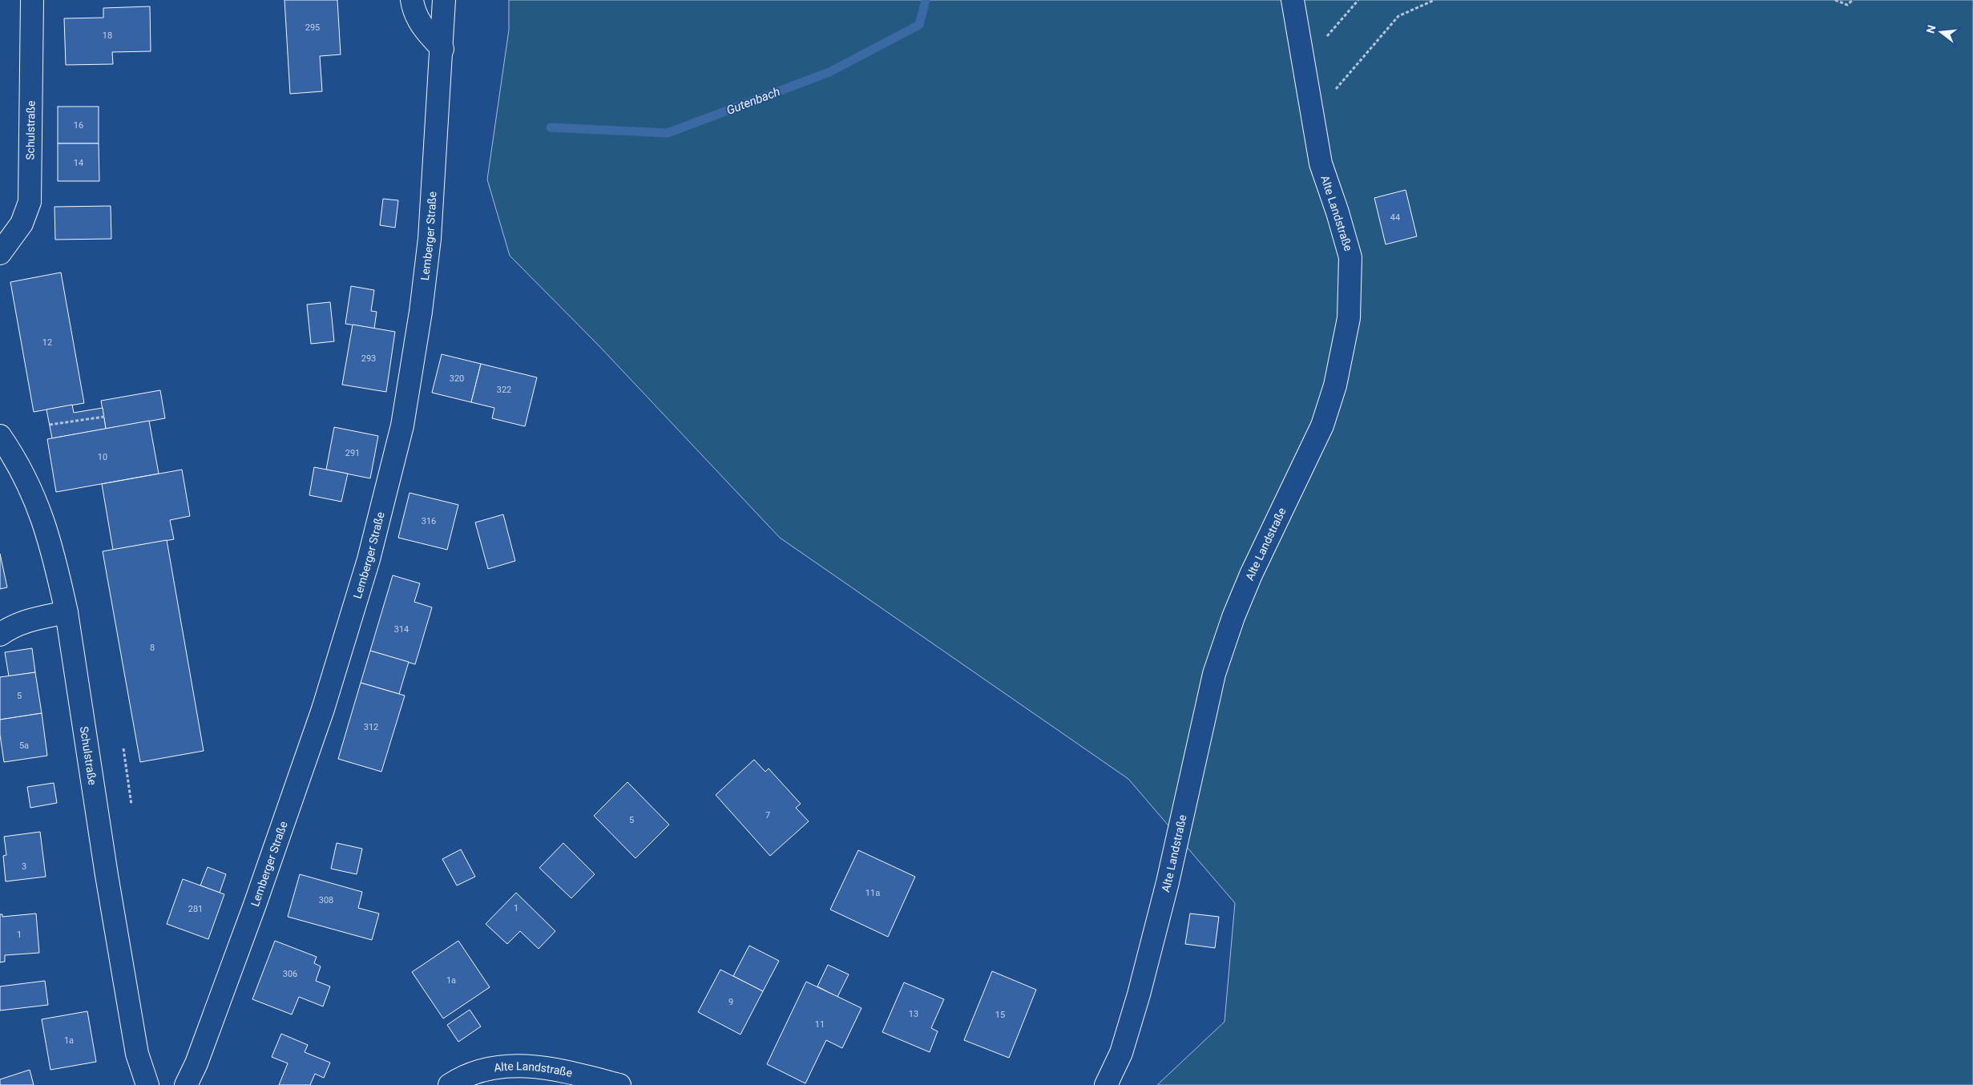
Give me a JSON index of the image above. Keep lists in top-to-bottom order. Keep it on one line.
{"streets":{"street":["Schulstraße","Alte Landstraße","Lemberger Straße"]},"water":["Gutenbach"],"house_numbers":["295","18","16","14","44","12","293","320","322","291","10","316","314","8","5","312","5a","7","5","3","11a","308","1","281","1","306","1a","9","13","15","11","1a"],"north":"left"}
